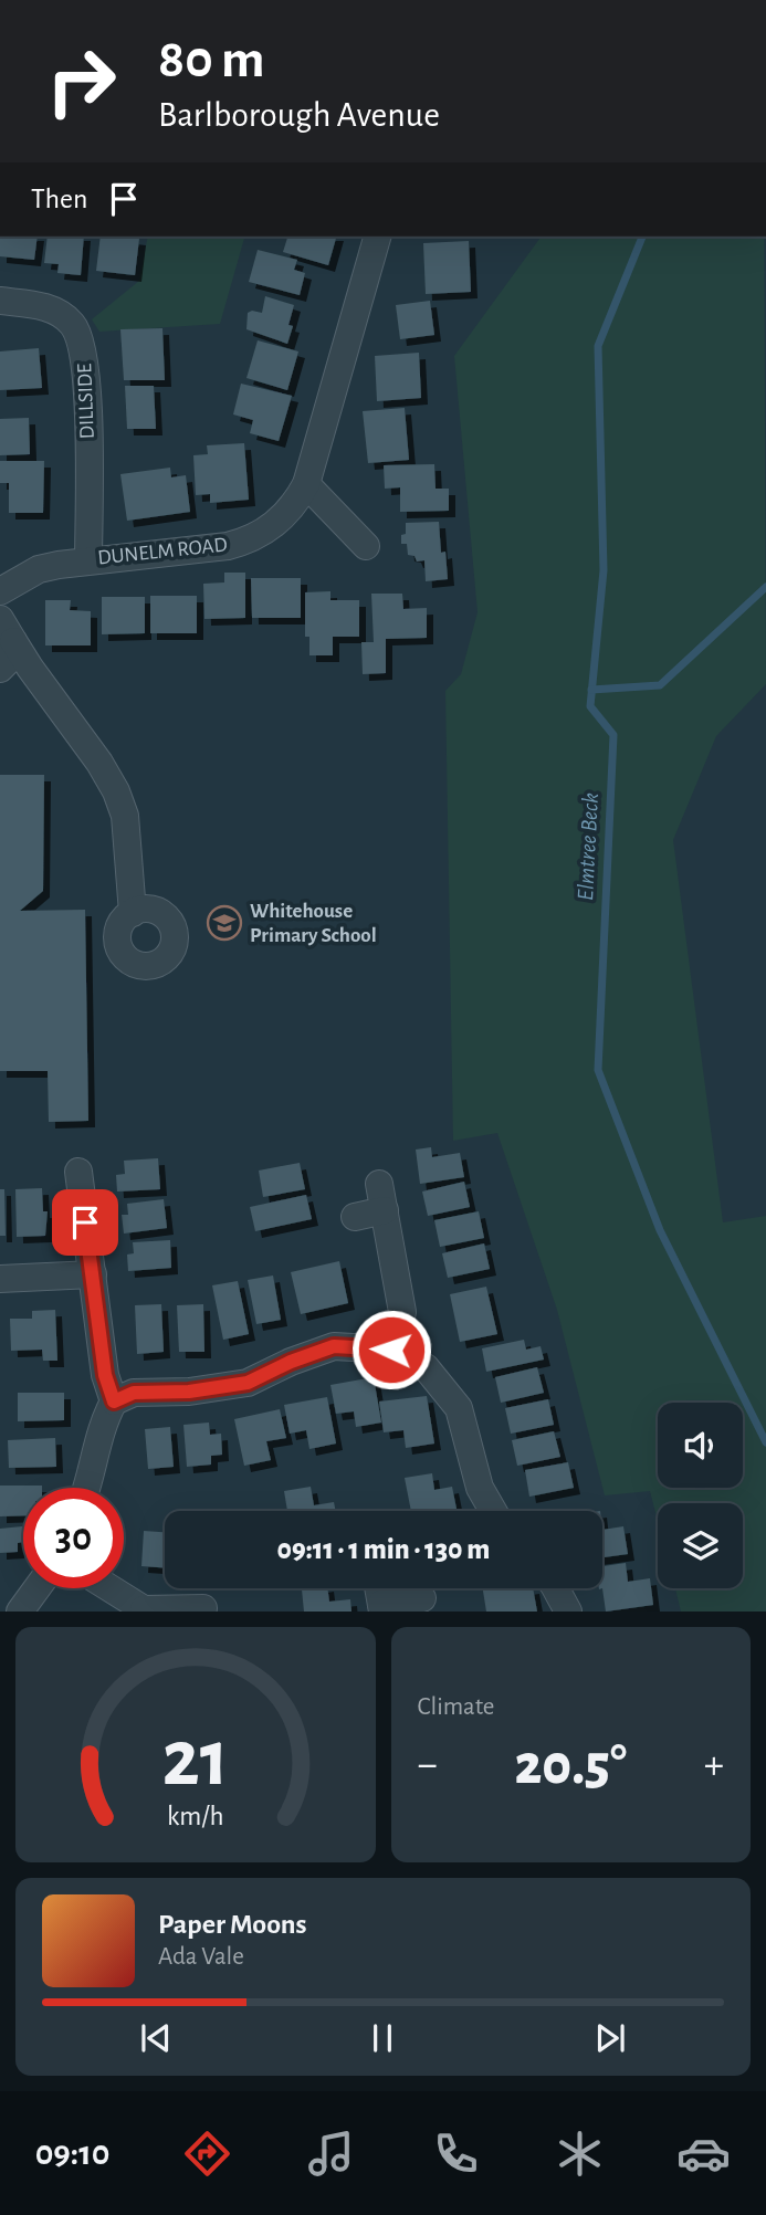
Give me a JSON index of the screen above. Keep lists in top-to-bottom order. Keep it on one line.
{"streets":{"street":["DILLSIDE","DUNELM ROAD"]},"crossings":[["DILLSIDE","DUNELM ROAD"]],"water":["Elmtree Beck"],"places":{"school or university":["Whitehouse Primary School"]},"page":{"turn":["80 m","Barlborough Avenue"],"then":"Then","limit":"30","trip":"09:11 · 1 min · 130 m","tile":"Climate","heat":["−","20.5°","+"],"song":["Paper Moons","Ada Vale"],"tabs":"09:10","gauge":["21","km/h"]}}
